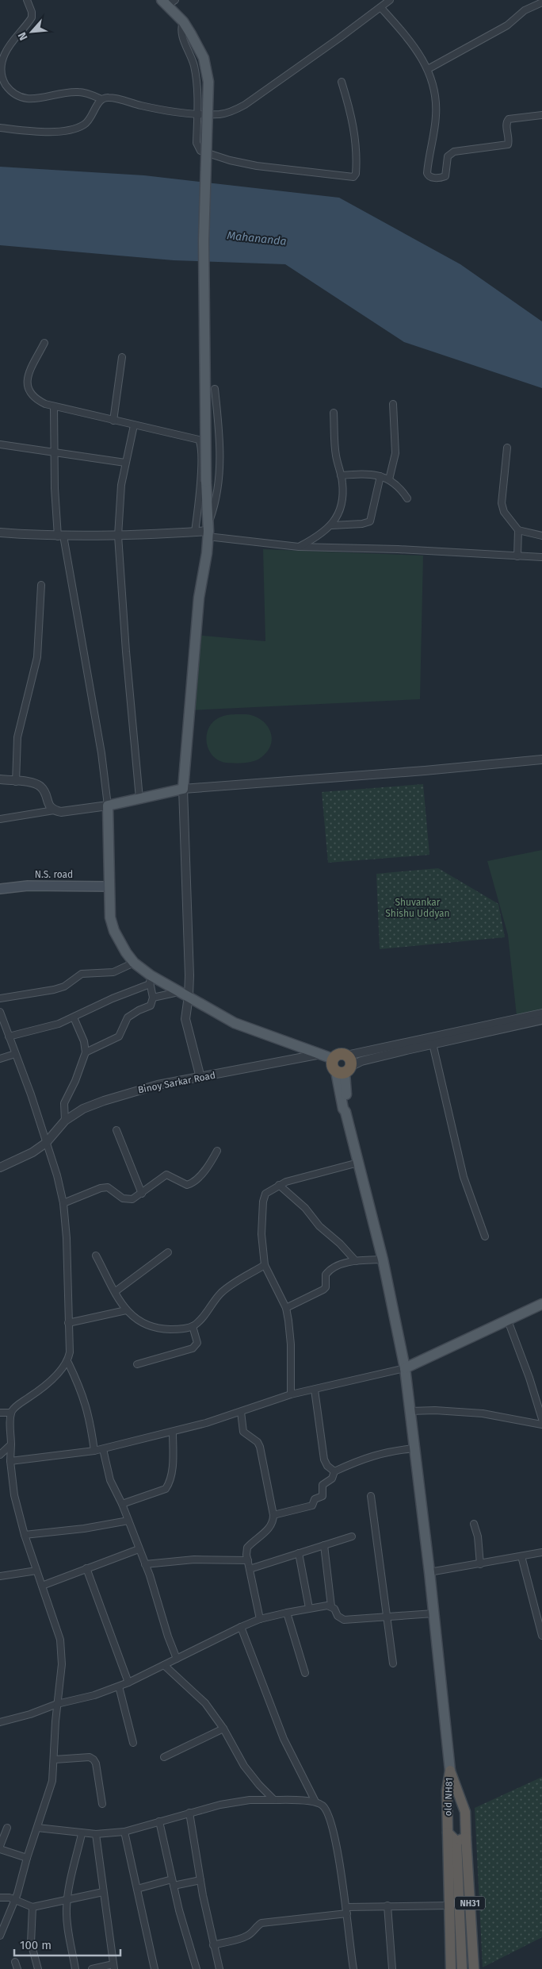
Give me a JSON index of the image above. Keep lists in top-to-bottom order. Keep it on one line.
{"streets":{"highway":["old NH81","NH31"],"main road":["N.S. road"],"street":["Binoy Sarkar Road"]},"water":["Mahananda"],"parks":["Shuvankar Shishu Uddyan"],"scale_bar":"100 m","north":"bottom left"}
